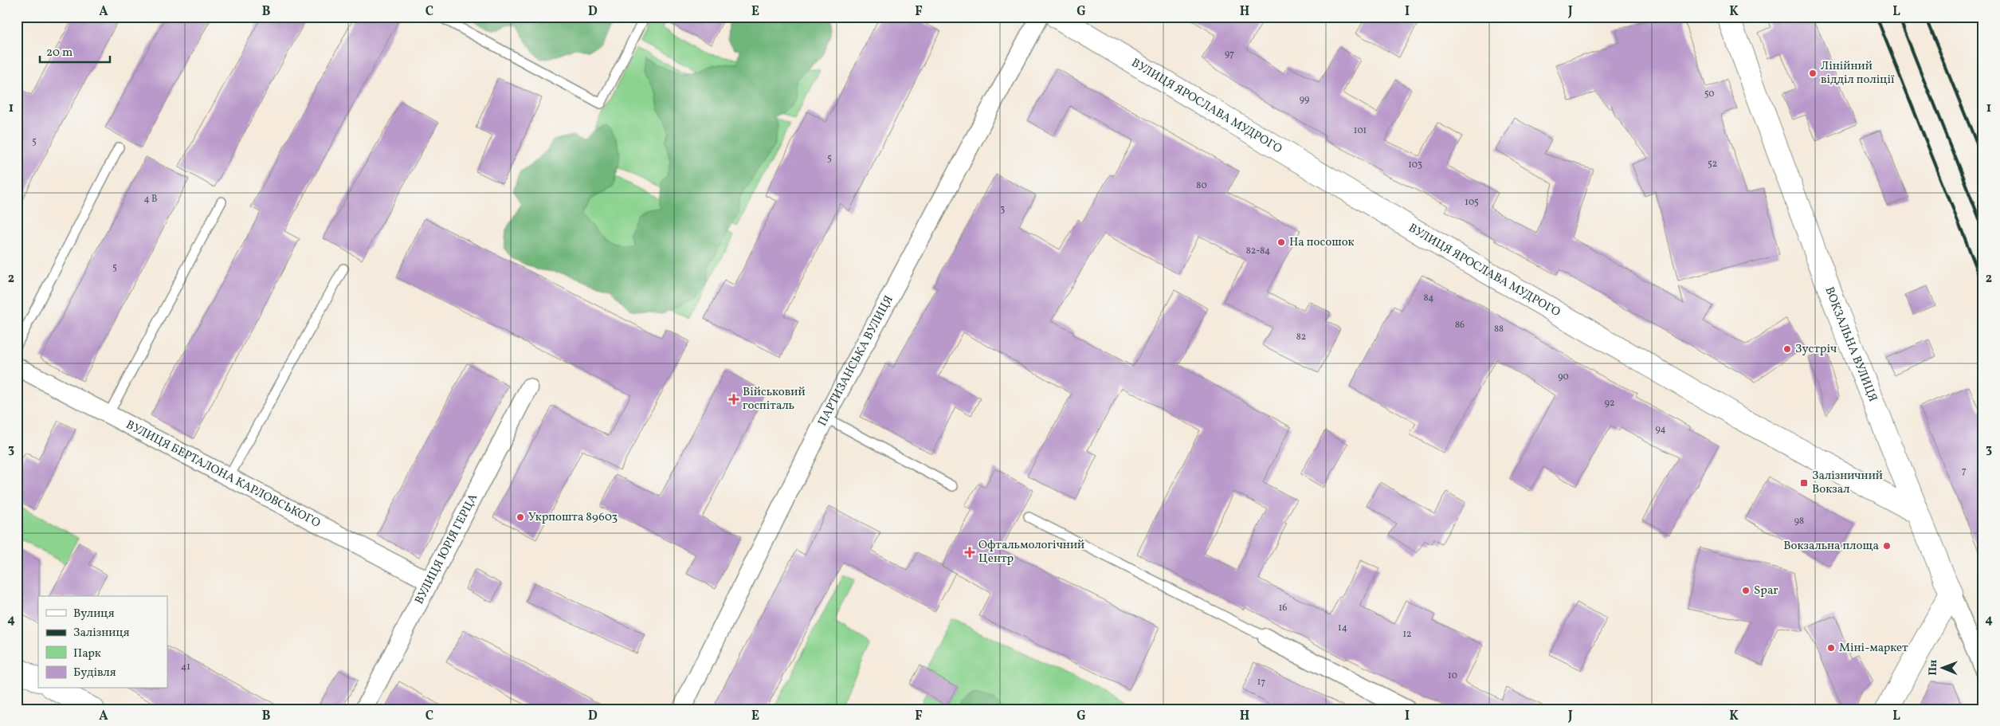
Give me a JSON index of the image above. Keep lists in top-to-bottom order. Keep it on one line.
{"streets":{"street":["ВУЛИЦЯ ЯРОСЛАВА МУДРОГО","ВОКЗАЛЬНА ВУЛИЦЯ","ПАРТИЗАНСЬКА ВУЛИЦЯ","ВУЛИЦЯ БЕРТАЛОНА КАРЛОВСЬКОГО","ВУЛИЦЯ ЮРІЯ ГЕРЦА"]},"crossings":[["ВУЛИЦЯ ЯРОСЛАВА МУДРОГО","ВОКЗАЛЬНА ВУЛИЦЯ"],["ВУЛИЦЯ БЕРТАЛОНА КАРЛОВСЬКОГО","ВУЛИЦЯ ЮРІЯ ГЕРЦА"]],"places":{"other":["Лінійний відділ поліції","На посошок","Зустріч","Укрпошта 89603","Вокзальна площа","Spar","Міні-маркет"],"health":["Військовий госпіталь","Офтальмологічний Центр"],"transit":["Залізничний Вокзал"]},"house_numbers":["97","50","99","101","5","5","52","103","80","4 В","105","3","82-84","5","84","86","88","82","90","92","94","7","98","16","14","12","41","10","17"],"legend":["Вулиця","Залізниця","Парк","Будівля"],"scale_bar":"20 m","north":"left","grid":{"columns":["A","B","C","D","E","F","G","H","I","J","K","L"],"rows":["1","2","3","4"]}}
